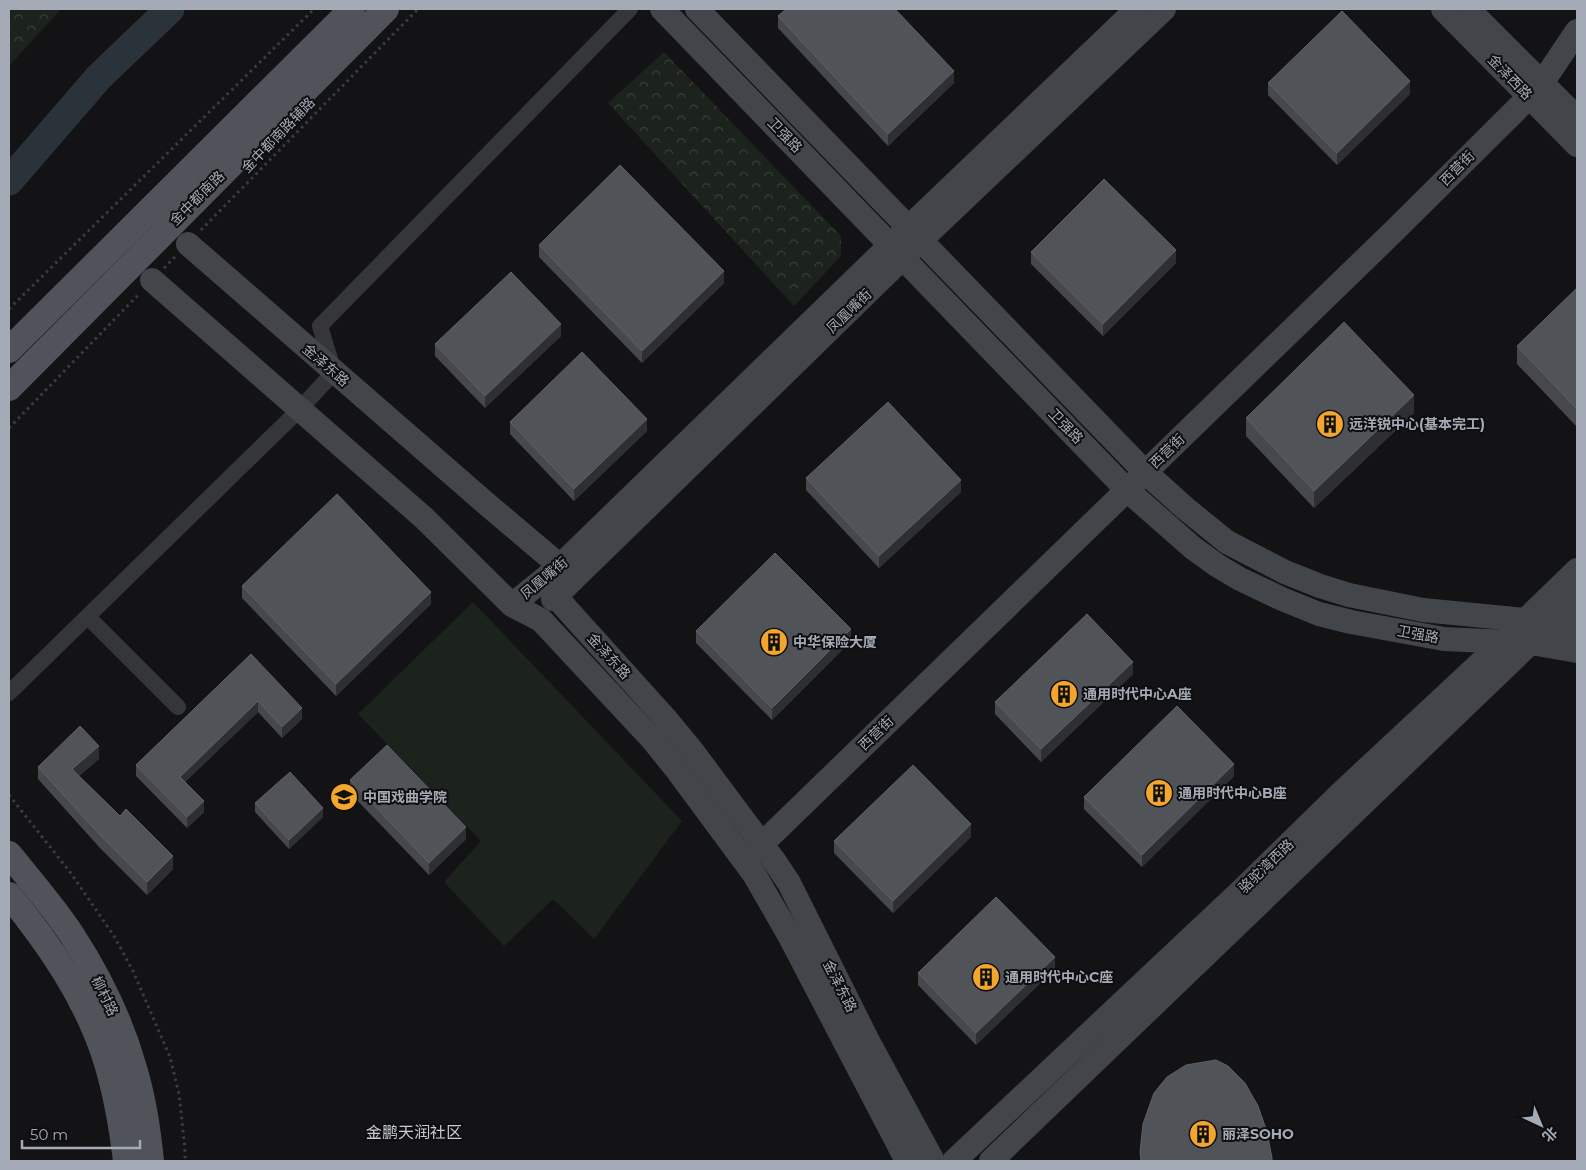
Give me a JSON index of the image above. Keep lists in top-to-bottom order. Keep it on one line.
{"streets":{"main road":["金中都南路","柳村路"],"street":["金泽西路","卫强路","西营街","凤凰嘴街","金泽东路","骆驼湾西路"],"path":["金中都南路辅路"]},"crossings":[["金泽西路","西营街"],["金中都南路辅路","金泽东路"],["卫强路","西营街"],["卫强路","凤凰嘴街"],["卫强路","骆驼湾西路"],["西营街","金泽东路"],["凤凰嘴街","金泽东路"]],"districts":["金鹏天润社区"],"places":{"building":["远洋锐中心(基本完工)","中华保险大厦","通用时代中心A座","通用时代中心B座","通用时代中心C座","丽泽SOHO"],"school or university":["中国戏曲学院"]},"scale_bar":"50 m","north":"bottom right"}
